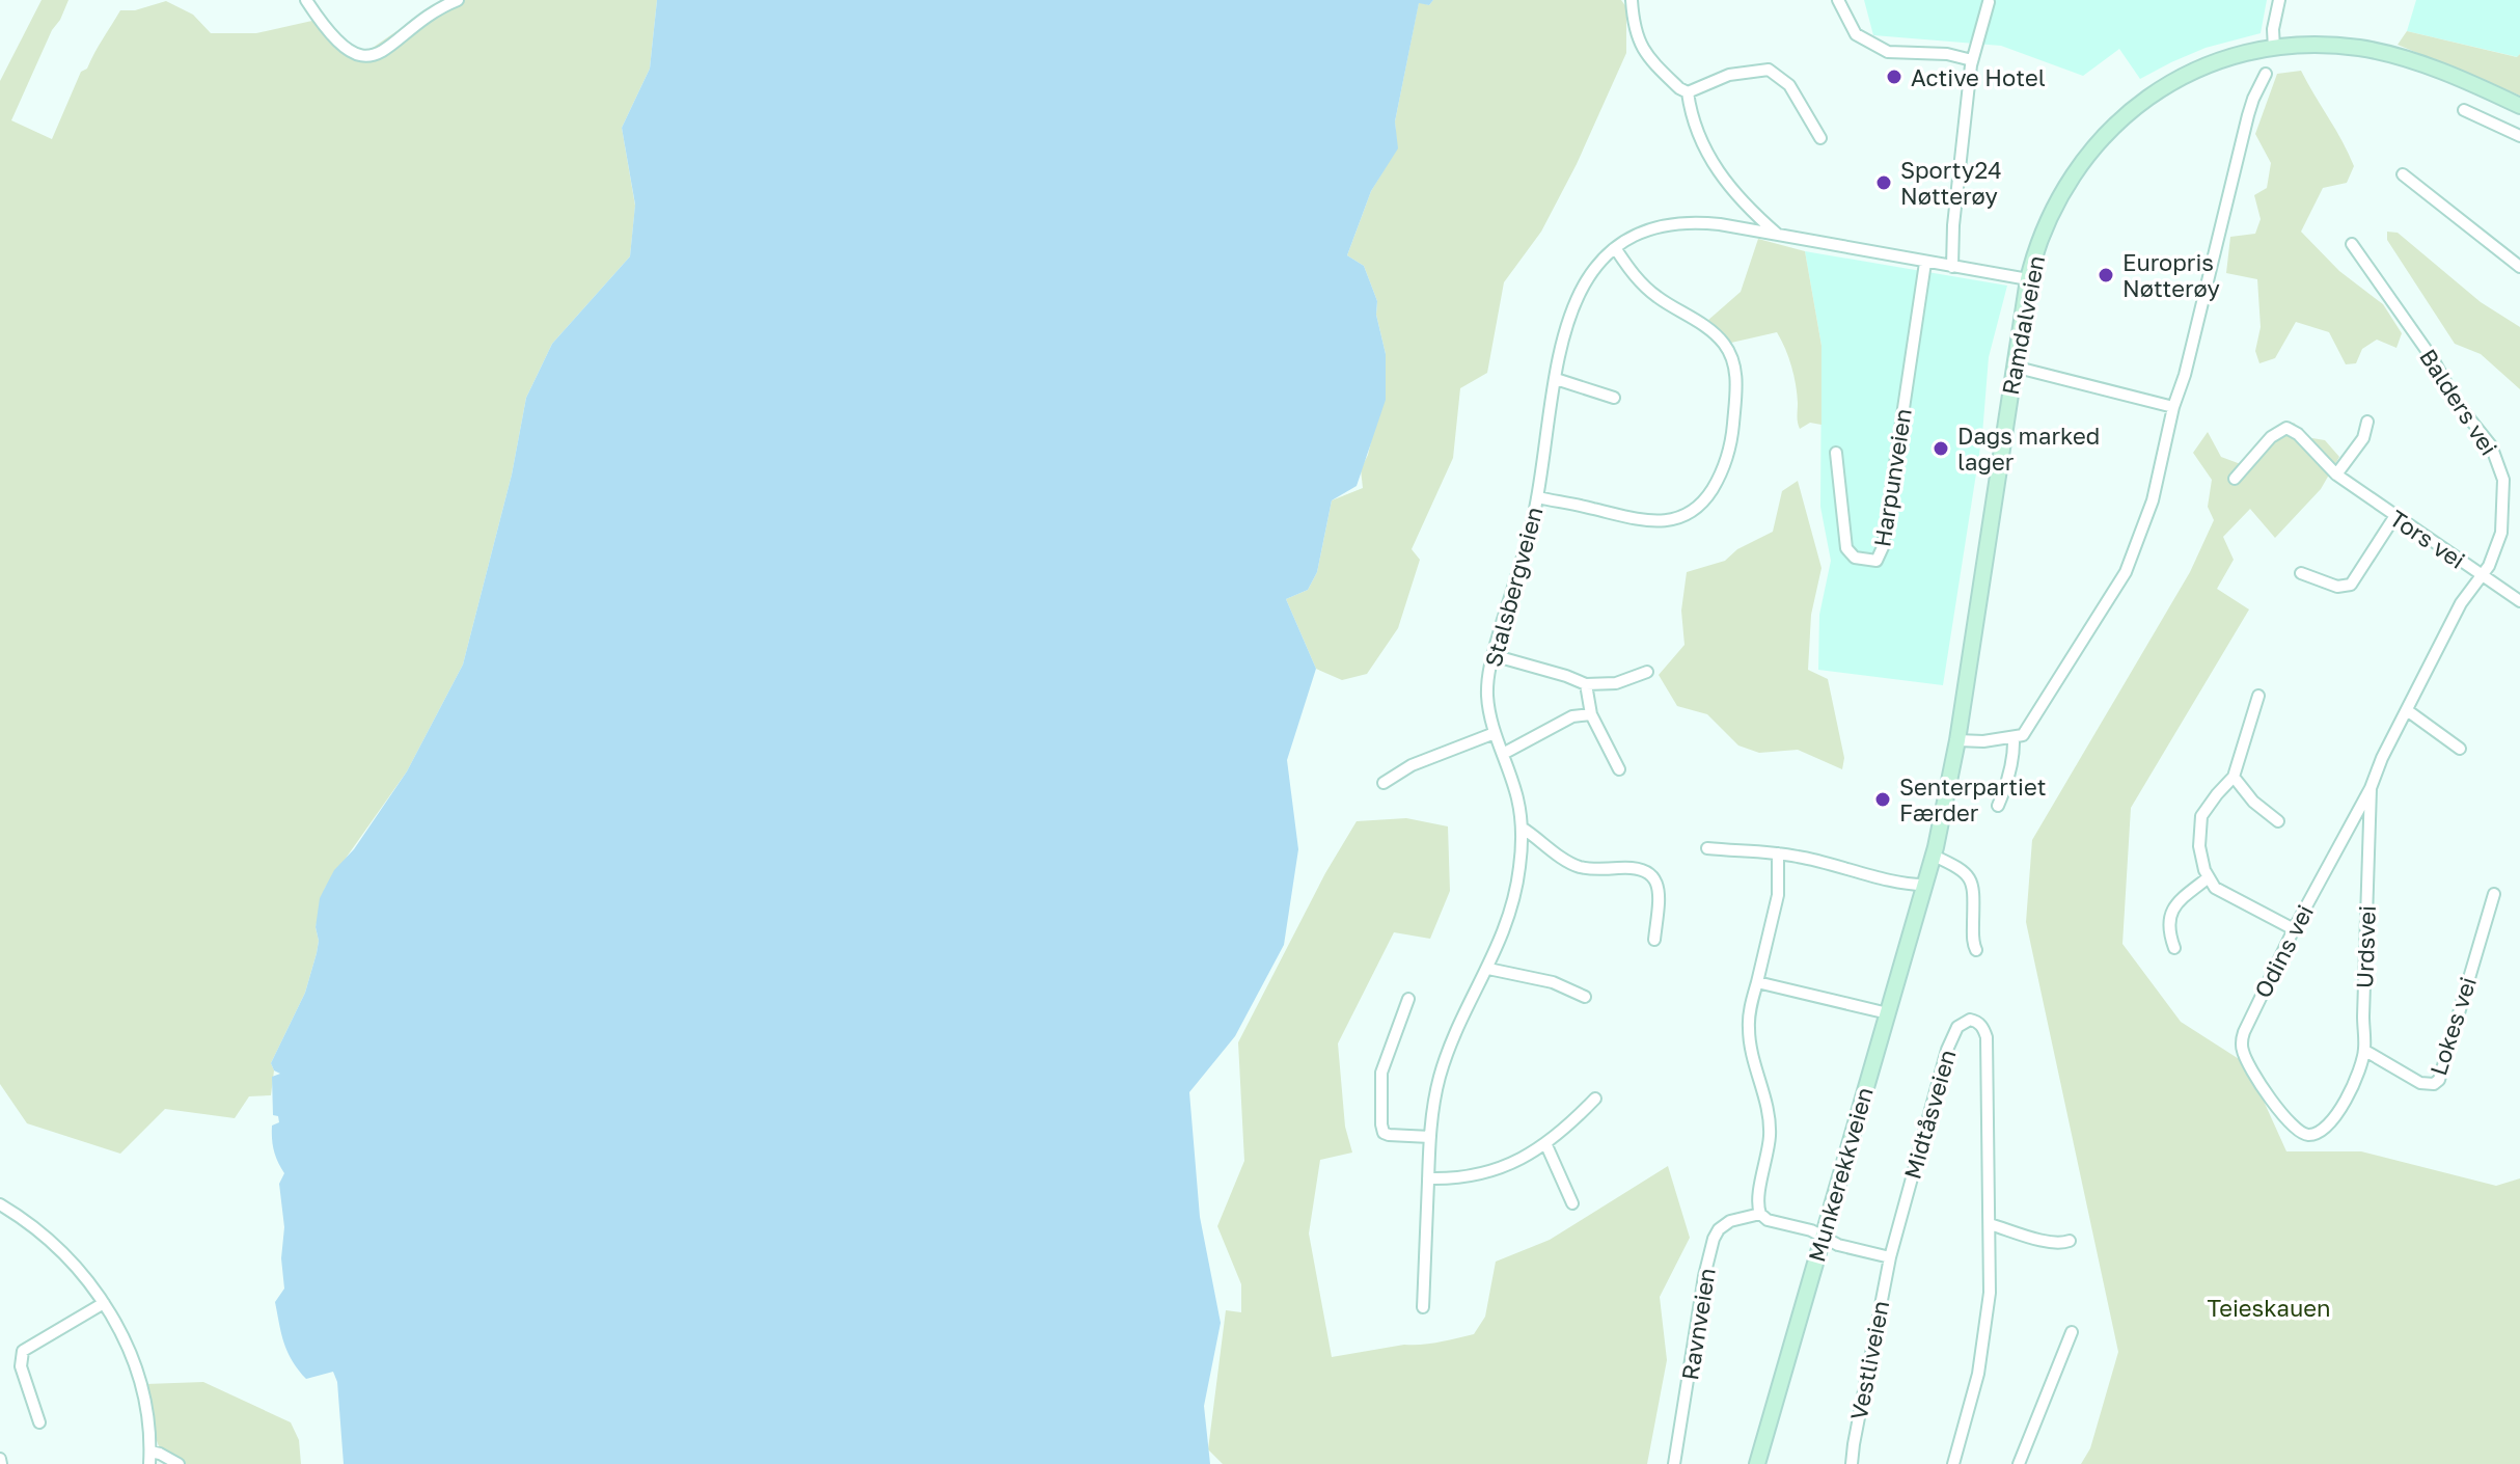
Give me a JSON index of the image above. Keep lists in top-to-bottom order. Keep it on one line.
{"streets":{"main road":["Ramdalveien","Munkerekkveien"],"street":["Balders vei","Harpunveien","Tors vei","Stalsbergveien","Urdsvei","Odins vei","Lokes vei","Midtåsveien","Ravnveien","Vestliveien"]},"crossings":[["Ramdalveien","Stalsbergveien"],["Ramdalveien","Munkerekkveien"],["Balders vei","Tors vei"],["Balders vei","Odins vei"],["Harpunveien","Stalsbergveien"],["Tors vei","Odins vei"],["Urdsvei","Odins vei"],["Urdsvei","Lokes vei"],["Midtåsveien","Vestliveien"]],"parks":["Teieskauen"],"places":["Active Hotel","Sporty24 Nøtterøy","Europris Nøtterøy","Dags marked lager","Senterpartiet Færder"]}
